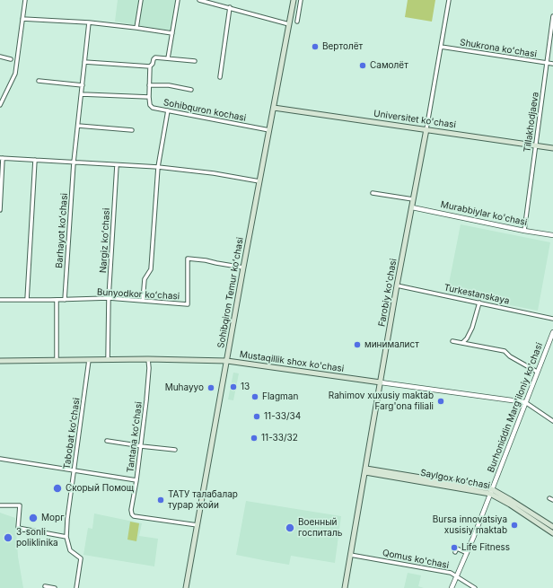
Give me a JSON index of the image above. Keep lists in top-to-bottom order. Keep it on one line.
{"streets":{"main road":["Universitet ko'chasi","Sohibqiron Temur koʻchasi","Farobiy ko'chasi","Mustaqillik shox ko'chasi","Saylgox koʻchasi"],"street":["Shukrona koʻchasi","Sohibquron kochasi","Tillakhodjaeva","Murabbiylar ko'chasi","Barhayot koʻchasi","Nargiz koʻchasi","Bunyodkor koʻchasi","Turkestanskaya","Burhoniddin Marg'iloniy ko'chasi","Tabobat koʻchasi","Tantana koʻchasi","Qomus ko'chasi"]},"crossings":[["Shukrona koʻchasi","Tillakhodjaeva"],["Shukrona koʻchasi","Farobiy ko'chasi"],["Sohibquron kochasi","Sohibqiron Temur koʻchasi"],["Universitet ko'chasi","Tillakhodjaeva"],["Universitet ko'chasi","Sohibqiron Temur koʻchasi"],["Universitet ko'chasi","Farobiy ko'chasi"],["Tillakhodjaeva","Murabbiylar ko'chasi"],["Murabbiylar ko'chasi","Farobiy ko'chasi"],["Barhayot koʻchasi","Bunyodkor koʻchasi"],["Nargiz koʻchasi","Bunyodkor koʻchasi"],["Nargiz koʻchasi","Mustaqillik shox ko'chasi"],["Sohibqiron Temur koʻchasi","Bunyodkor koʻchasi"],["Sohibqiron Temur koʻchasi","Mustaqillik shox ko'chasi"],["Sohibqiron Temur koʻchasi","Tantana koʻchasi"],["Farobiy ko'chasi","Turkestanskaya"],["Farobiy ko'chasi","Mustaqillik shox ko'chasi"],["Farobiy ko'chasi","Saylgox koʻchasi"],["Farobiy ko'chasi","Qomus ko'chasi"],["Mustaqillik shox ko'chasi","Burhoniddin Marg'iloniy ko'chasi"],["Mustaqillik shox ko'chasi","Tabobat koʻchasi"],["Mustaqillik shox ko'chasi","Tantana koʻchasi"],["Burhoniddin Marg'iloniy ko'chasi","Saylgox koʻchasi"],["Burhoniddin Marg'iloniy ko'chasi","Qomus ko'chasi"]],"places":["Вертолёт","Самолёт","минималист","13","Muhayyo","Flagman","Rahimov xuxusiy maktab Farg'ona filiali","11-33/34","11-33/32","Скорый Помощ","ТАТУ талабалар турар жойи","Морг","Bursa innovatsiya xusisiy maktab","Военный госпиталь","3-sonli poliklinika","Life Fitness"]}
